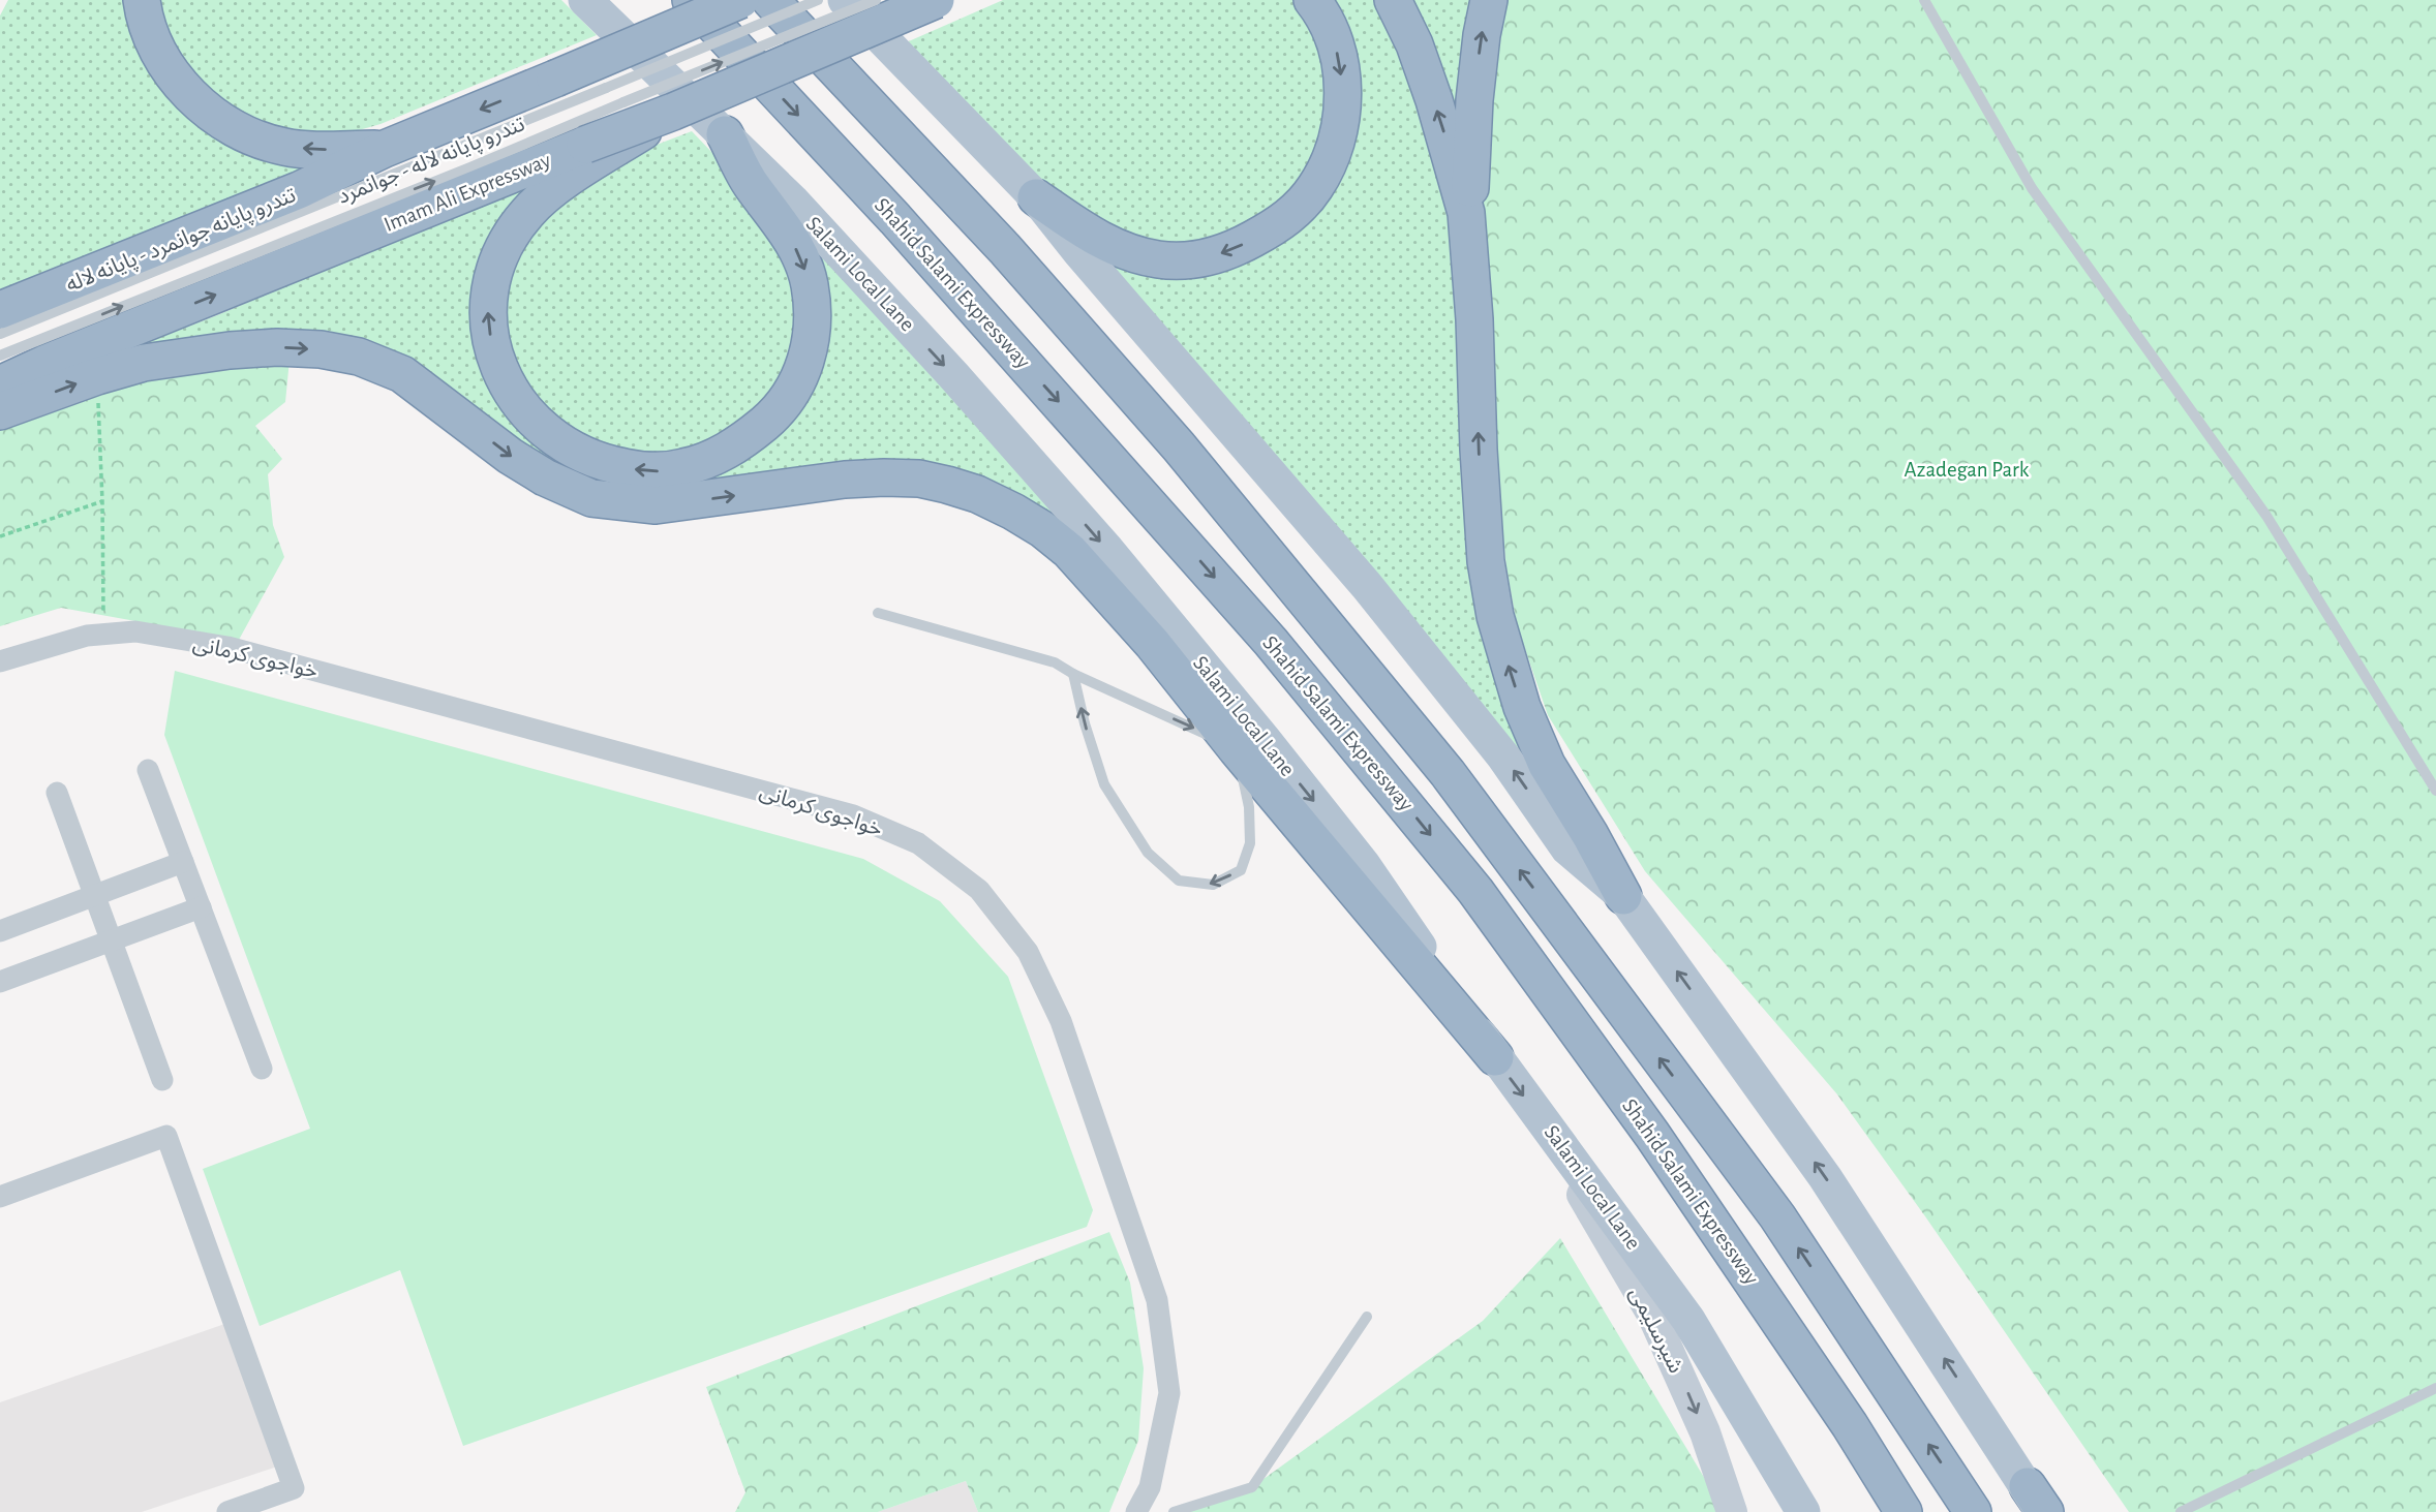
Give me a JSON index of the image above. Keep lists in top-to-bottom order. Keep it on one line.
{"streets":{"highway":["Imam Ali Expressway","Shahid Salami Expressway"],"main road":["Salami Local Lane","شیرسلیمی"],"street":["خواجوی کرمانی"],"lane":["تندرو پایانه لاله - جوانمرد","تندرو پایانه جوانمرد - پایانه لاله"]},"crossings":[["Salami Local Lane","شیرسلیمی"]],"one_way":["تندرو پایانه لاله - جوانمرد"],"parks":["Azadegan Park"]}
